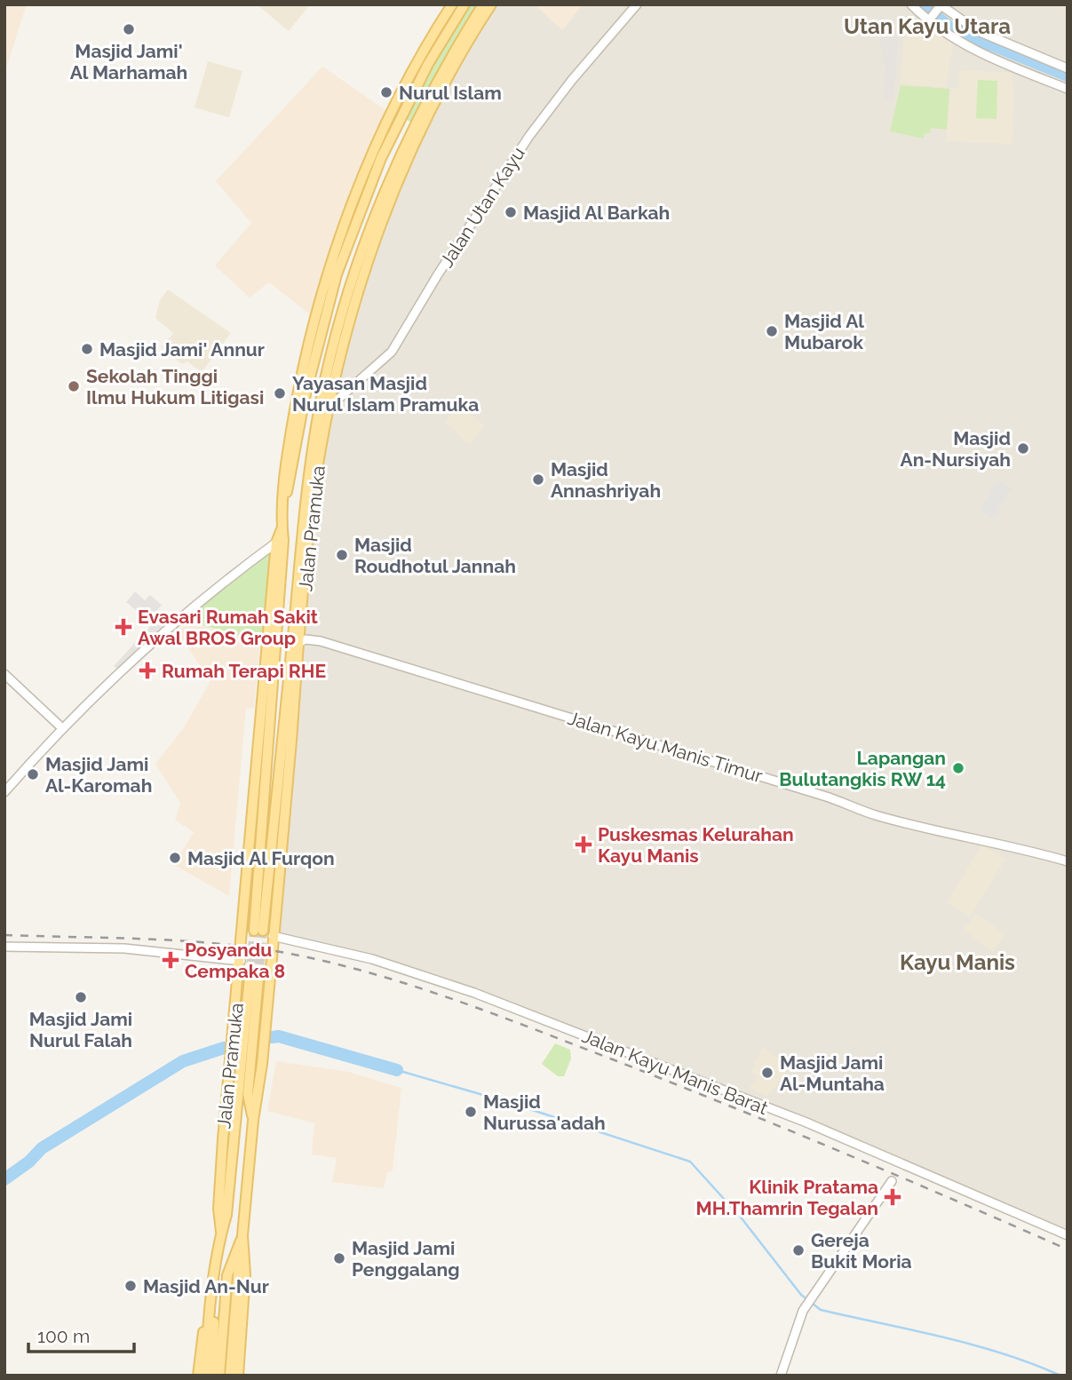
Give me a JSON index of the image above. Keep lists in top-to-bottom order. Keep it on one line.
{"streets":{"main road":["Jalan Pramuka"],"street":["Jalan Utan Kayu","Jalan Kayu Manis Timur","Jalan Kayu Manis Barat"]},"crossings":[["Jalan Utan Kayu","Jalan Pramuka"],["Jalan Pramuka","Jalan Kayu Manis Timur"],["Jalan Pramuka","Jalan Kayu Manis Barat"]],"districts":["Utan Kayu Utara","Kayu Manis"],"places":{"other":["Masjid Jami' Al Marhamah","Nurul Islam","Masjid Al Barkah","Masjid Al Mubarok","Masjid Jami' Annur","Sekolah Tinggi Ilmu Hukum Litigasi","Yayasan Masjid Nurul Islam Pramuka","Masjid An-Nursiyah","Masjid Annashriyah","Masjid Roudhotul Jannah","Lapangan Bulutangkis RW 14","Masjid Jami Al-Karomah","Masjid Al Furqon","Masjid Jami Nurul Falah","Masjid Jami Al-Muntaha","Masjid Nurussa'adah","Gereja Bukit Moria","Masjid Jami Penggalang","Masjid An-Nur"],"health":["Evasari Rumah Sakit Awal BROS Group","Rumah Terapi RHE","Puskesmas Kelurahan Kayu Manis","Posyandu Cempaka 8","Klinik Pratama MH.Thamrin Tegalan"]},"scale_bar":"100 m"}
